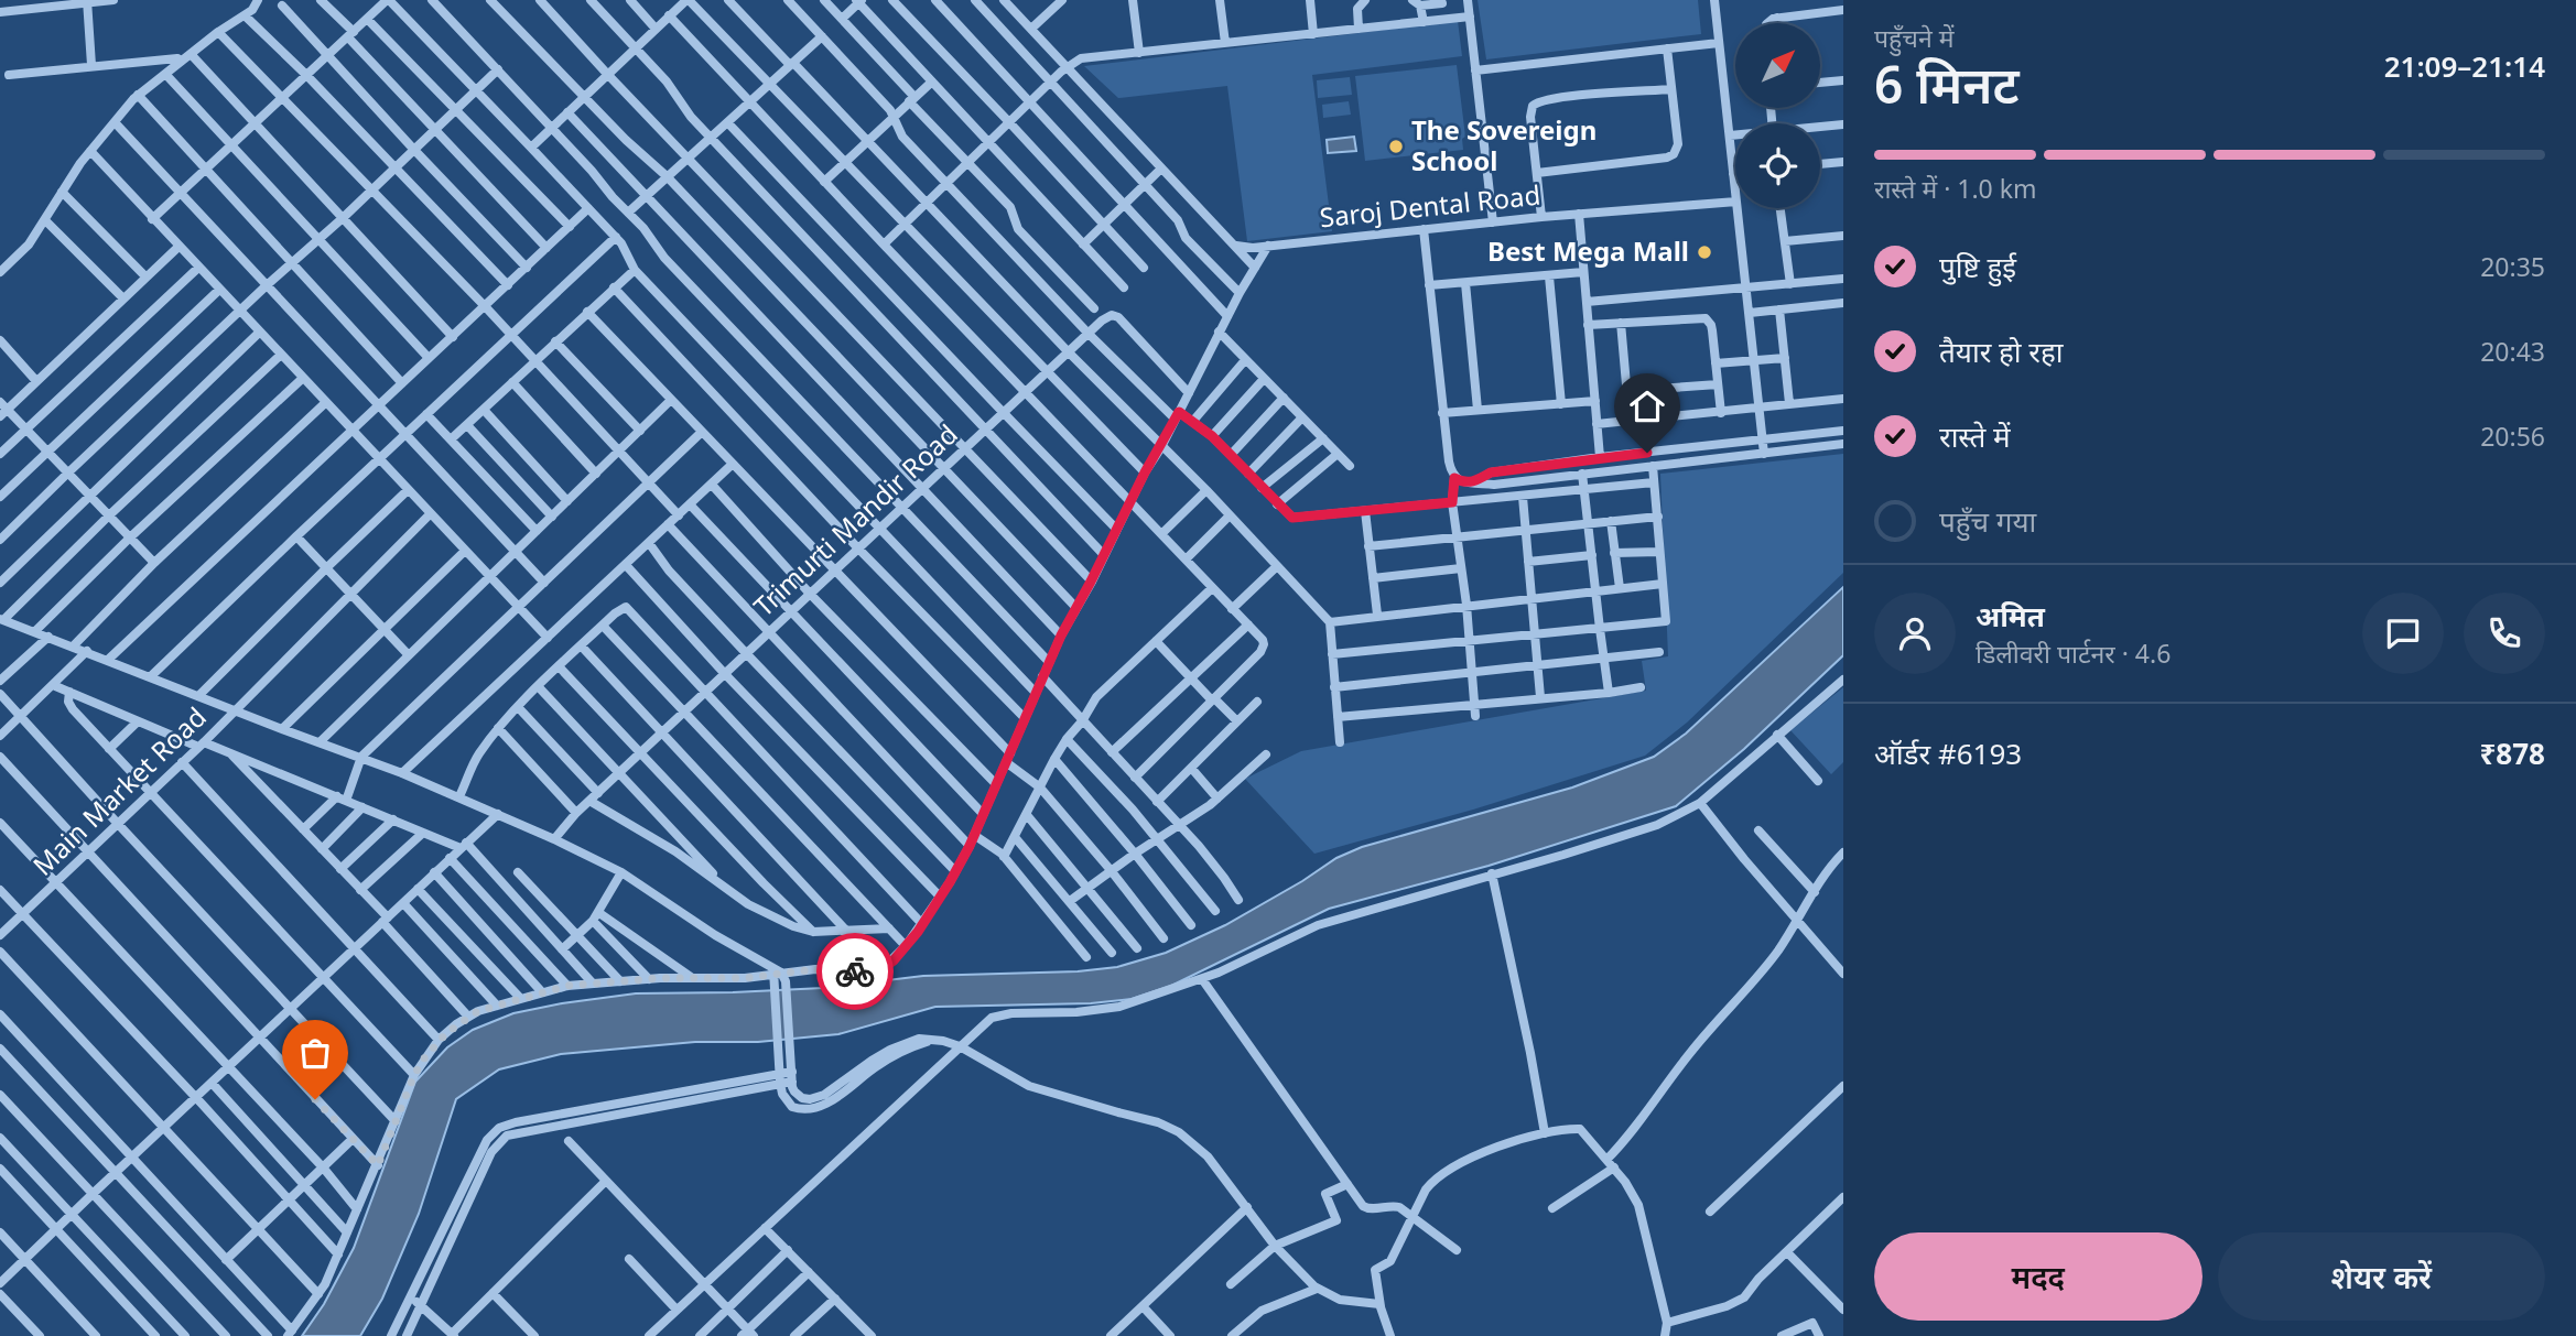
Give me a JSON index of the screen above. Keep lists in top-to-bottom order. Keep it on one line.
{"streets":{"street":["Saroj Dental Road","Trimurti Mandir Road","Main Market Road"]},"places":["The Sovereign School","Best Mega Mall"],"north":"top right","page":{"heading":["6 मिनट","पहुँचने में","21:09–21:14"],"panel":["अमित","डिलीवरी पार्टनर · 4.6","ऑर्डर #6193","₹878"],"bar":"रास्ते में · 1.0 km","list":[["पुष्टि हुई","20:35"],["तैयार हो रहा","20:43"],["रास्ते में","20:56"],"पहुँच गया"],"buttons":["मदद","शेयर करें"]}}
